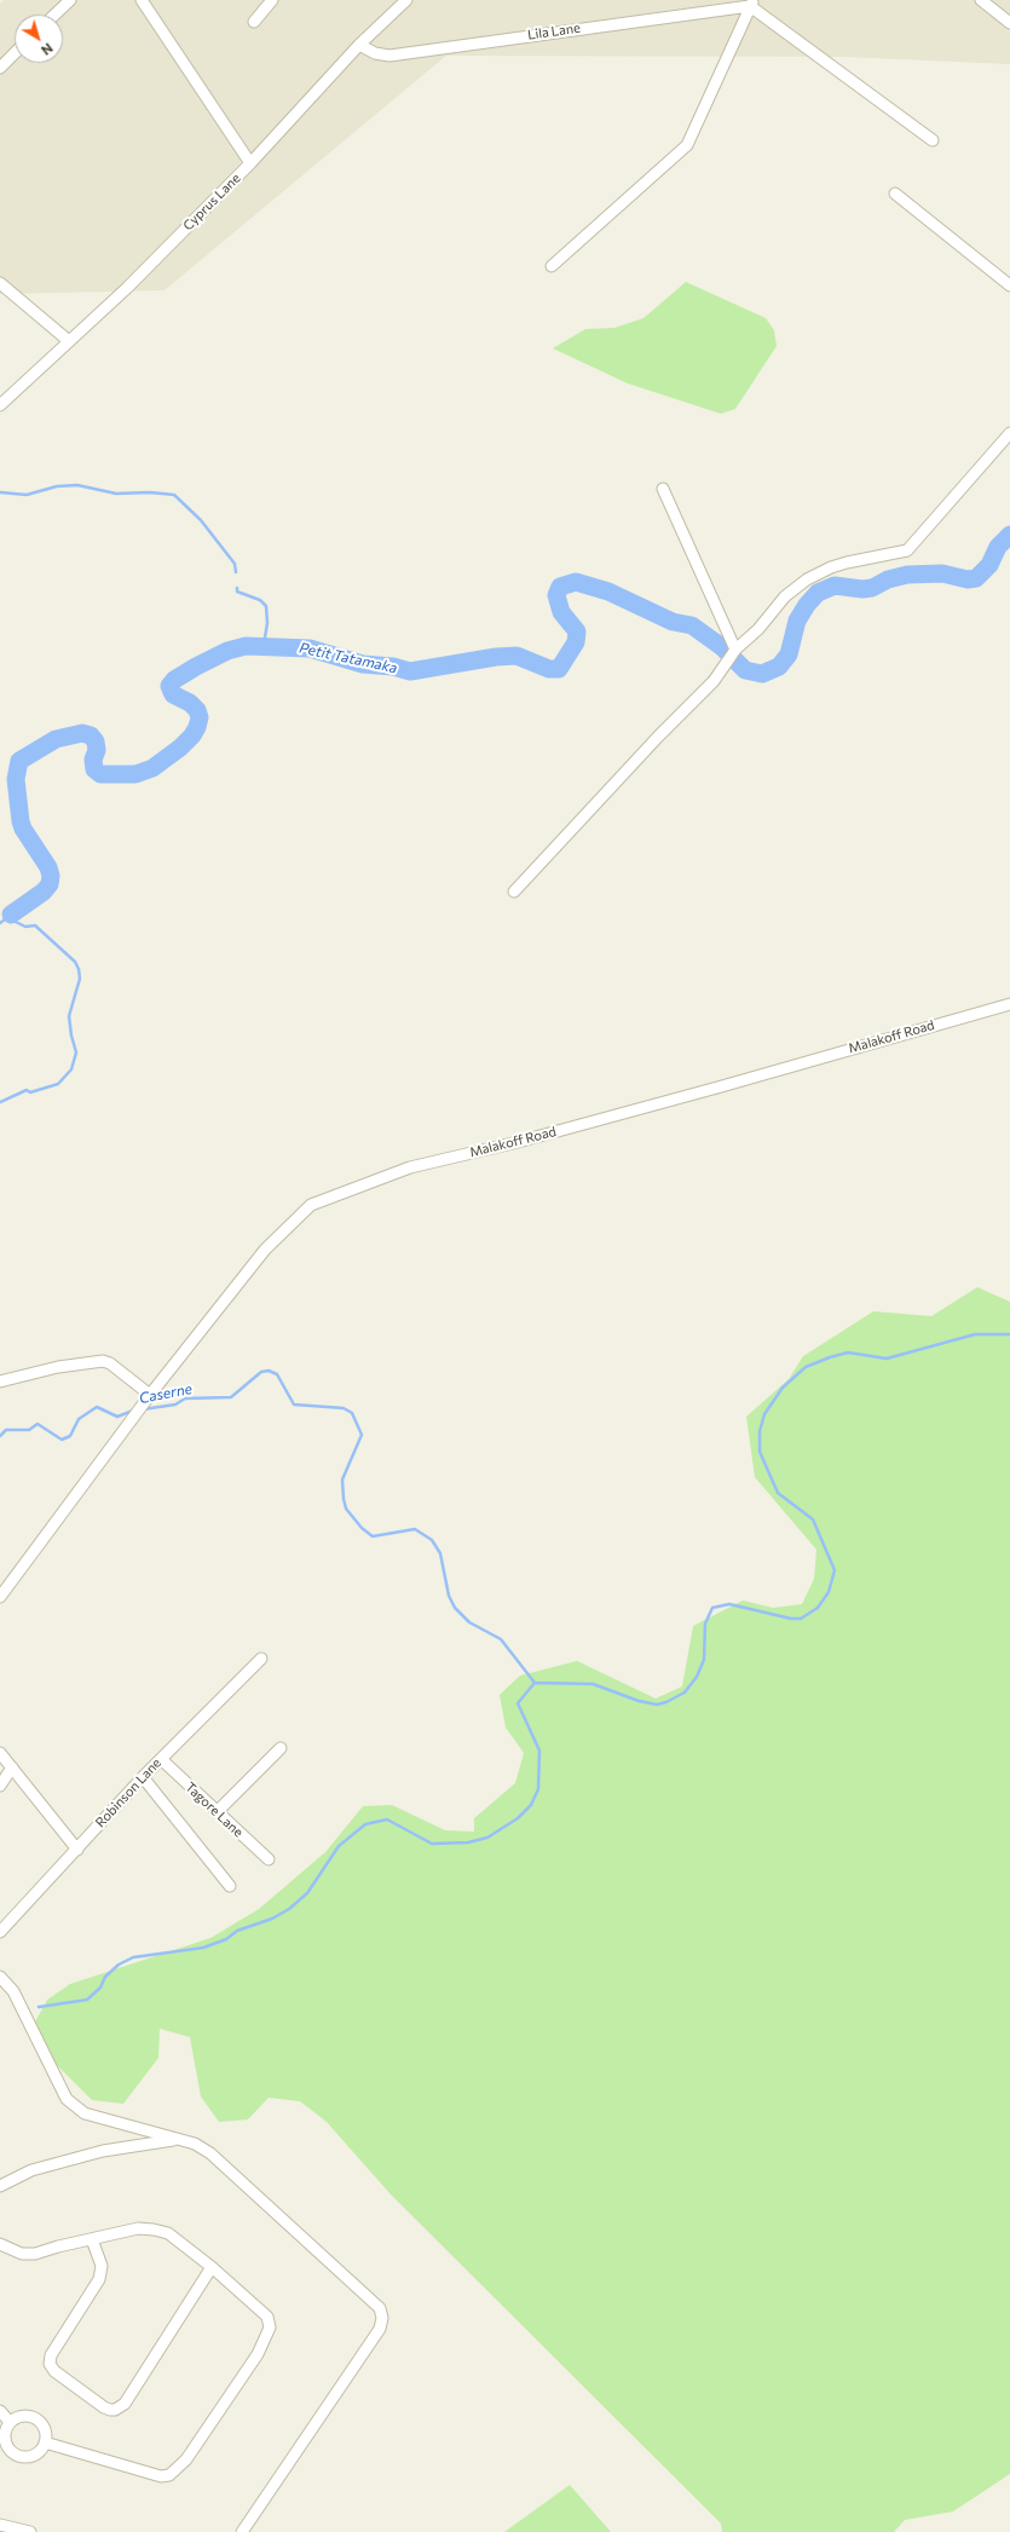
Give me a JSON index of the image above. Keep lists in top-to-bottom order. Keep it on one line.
{"streets":{"street":["Lila Lane","Cyprus Lane","Malakoff Road","Robinson Lane","Tagore Lane"]},"crossings":[["Lila Lane","Cyprus Lane"],["Robinson Lane","Tagore Lane"]],"water":["Petit Tatamaka","Caserne"],"north":"bottom right"}
